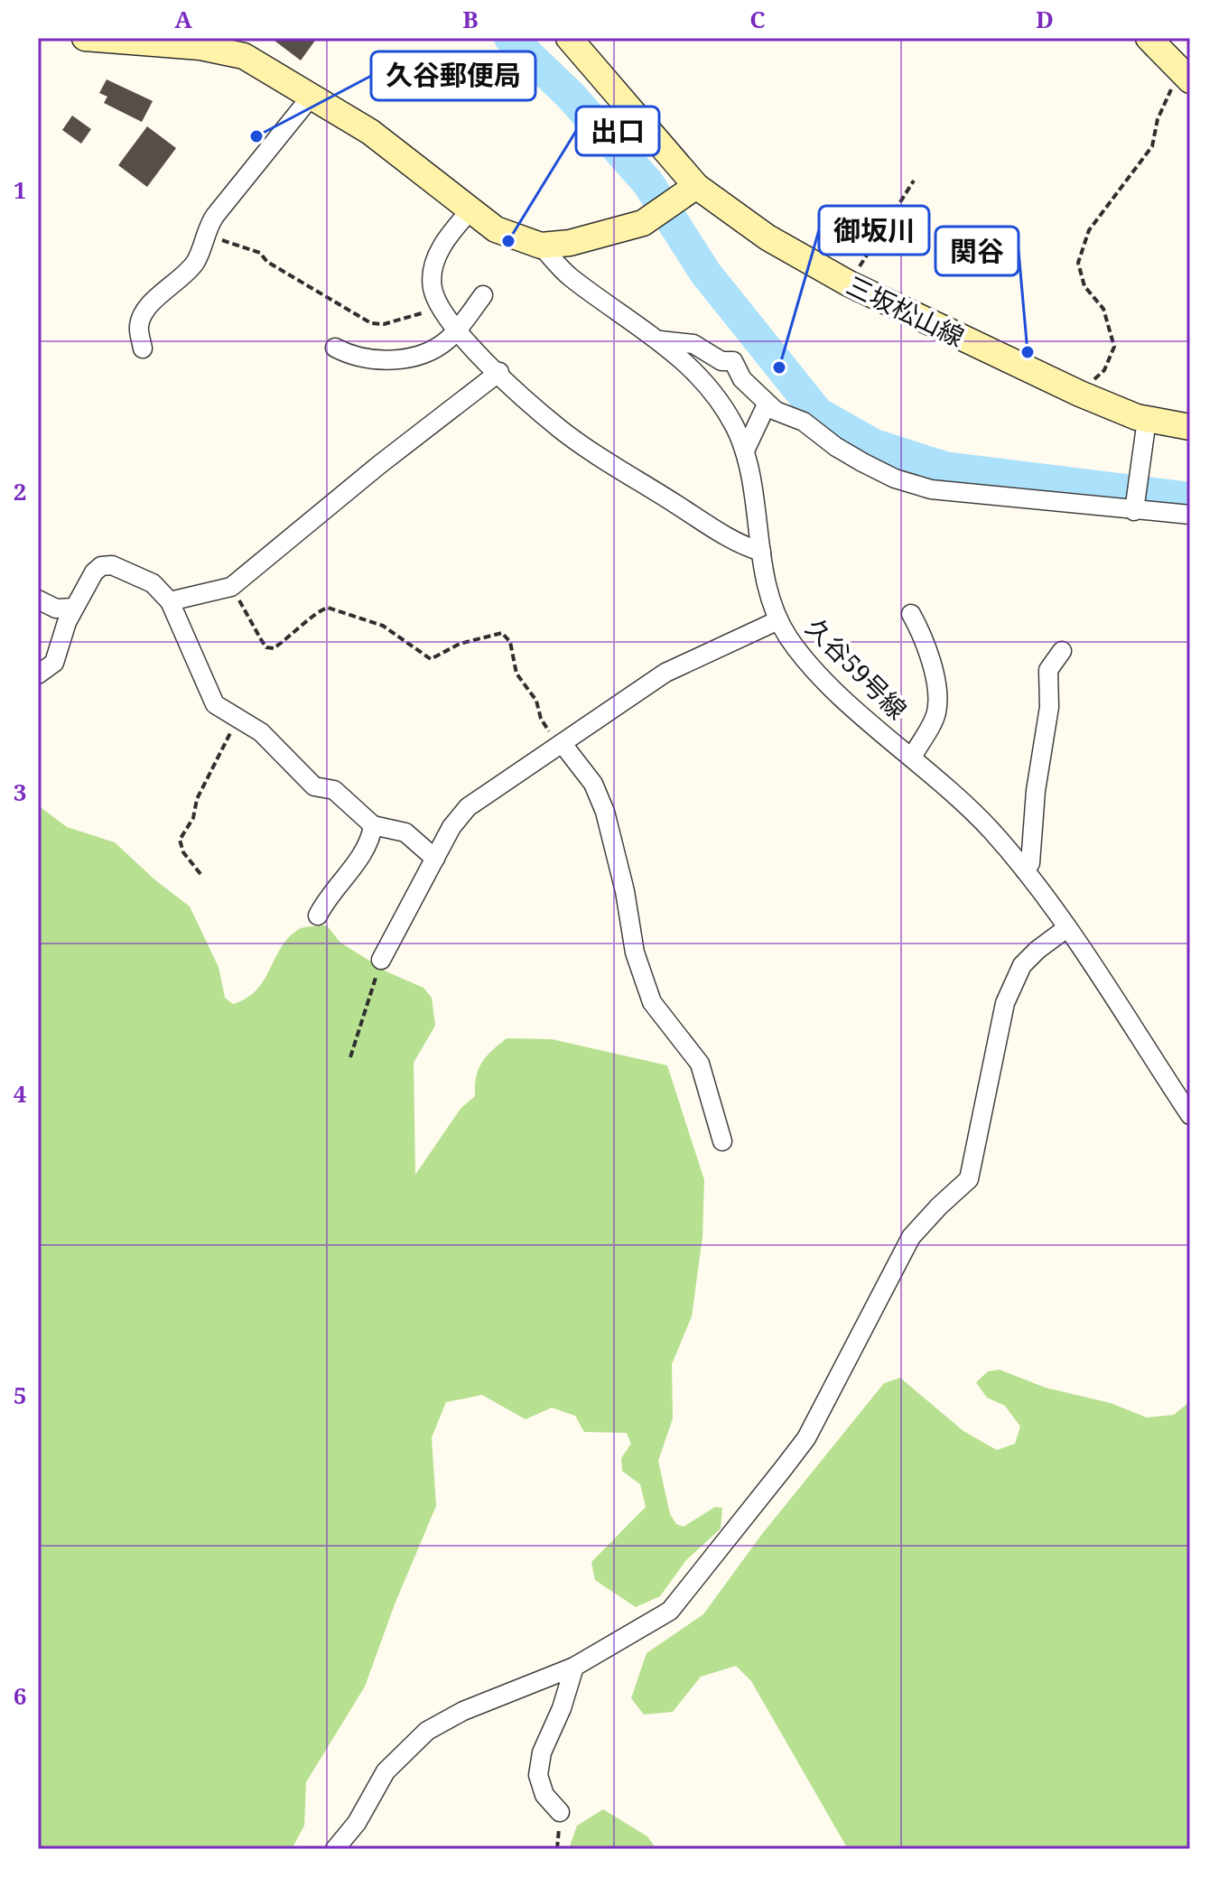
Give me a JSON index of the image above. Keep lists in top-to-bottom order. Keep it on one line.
{"streets":{"main road":["三坂松山線"],"street":["久谷59号線"]},"places":["久谷郵便局","出口","関谷","御坂川"],"grid":{"columns":["A","B","C","D"],"rows":["1","2","3","4","5","6"]}}
